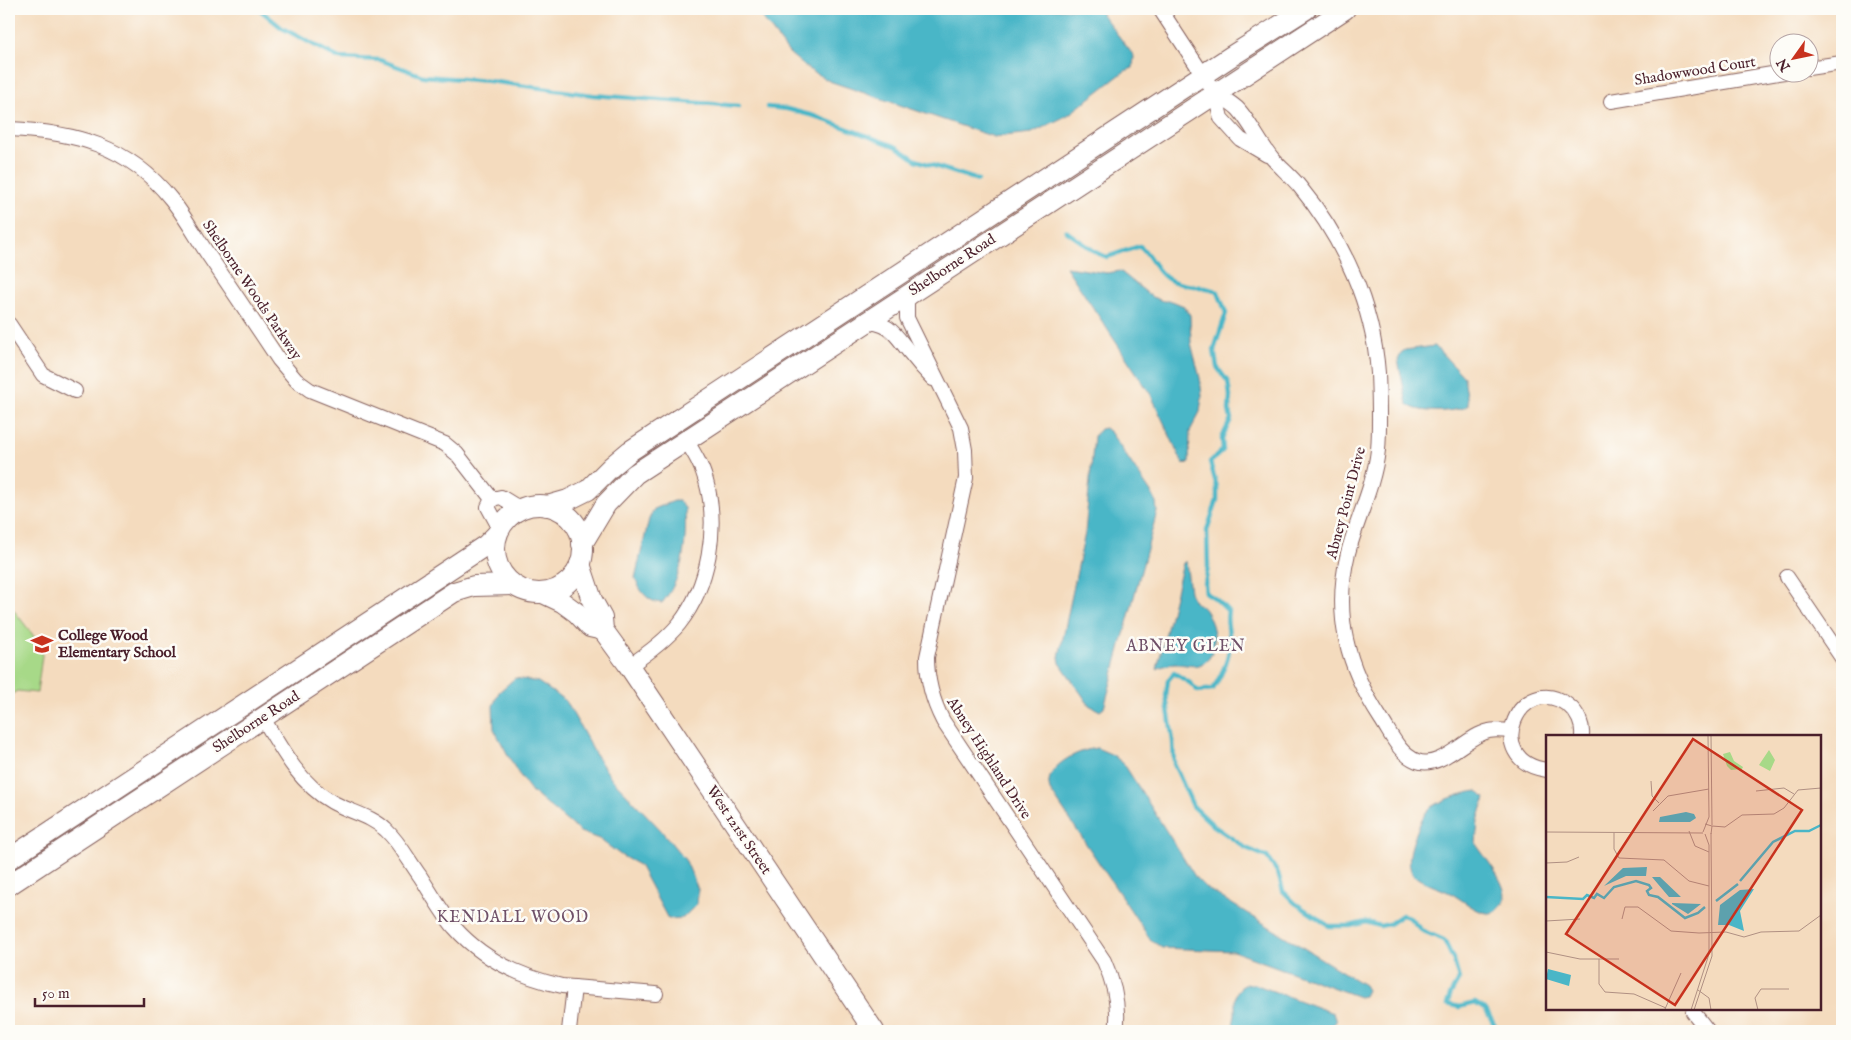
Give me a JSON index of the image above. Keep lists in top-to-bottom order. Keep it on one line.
{"streets":{"street":["Shadowwood Court","Shelborne Road","Shelborne Woods Parkway","Abney Point Drive","Abney Highland Drive","West 121st Street"]},"crossings":[["Shelborne Road","Shelborne Woods Parkway"],["Shelborne Road","Abney Point Drive"],["Shelborne Road","Abney Highland Drive"],["Shelborne Road","West 121st Street"],["Shelborne Woods Parkway","West 121st Street"]],"districts":["ABNEY GLEN","KENDALL WOOD"],"places":{"school or university":["College Wood Elementary School"]},"scale_bar":"50 m","north":"bottom left"}
